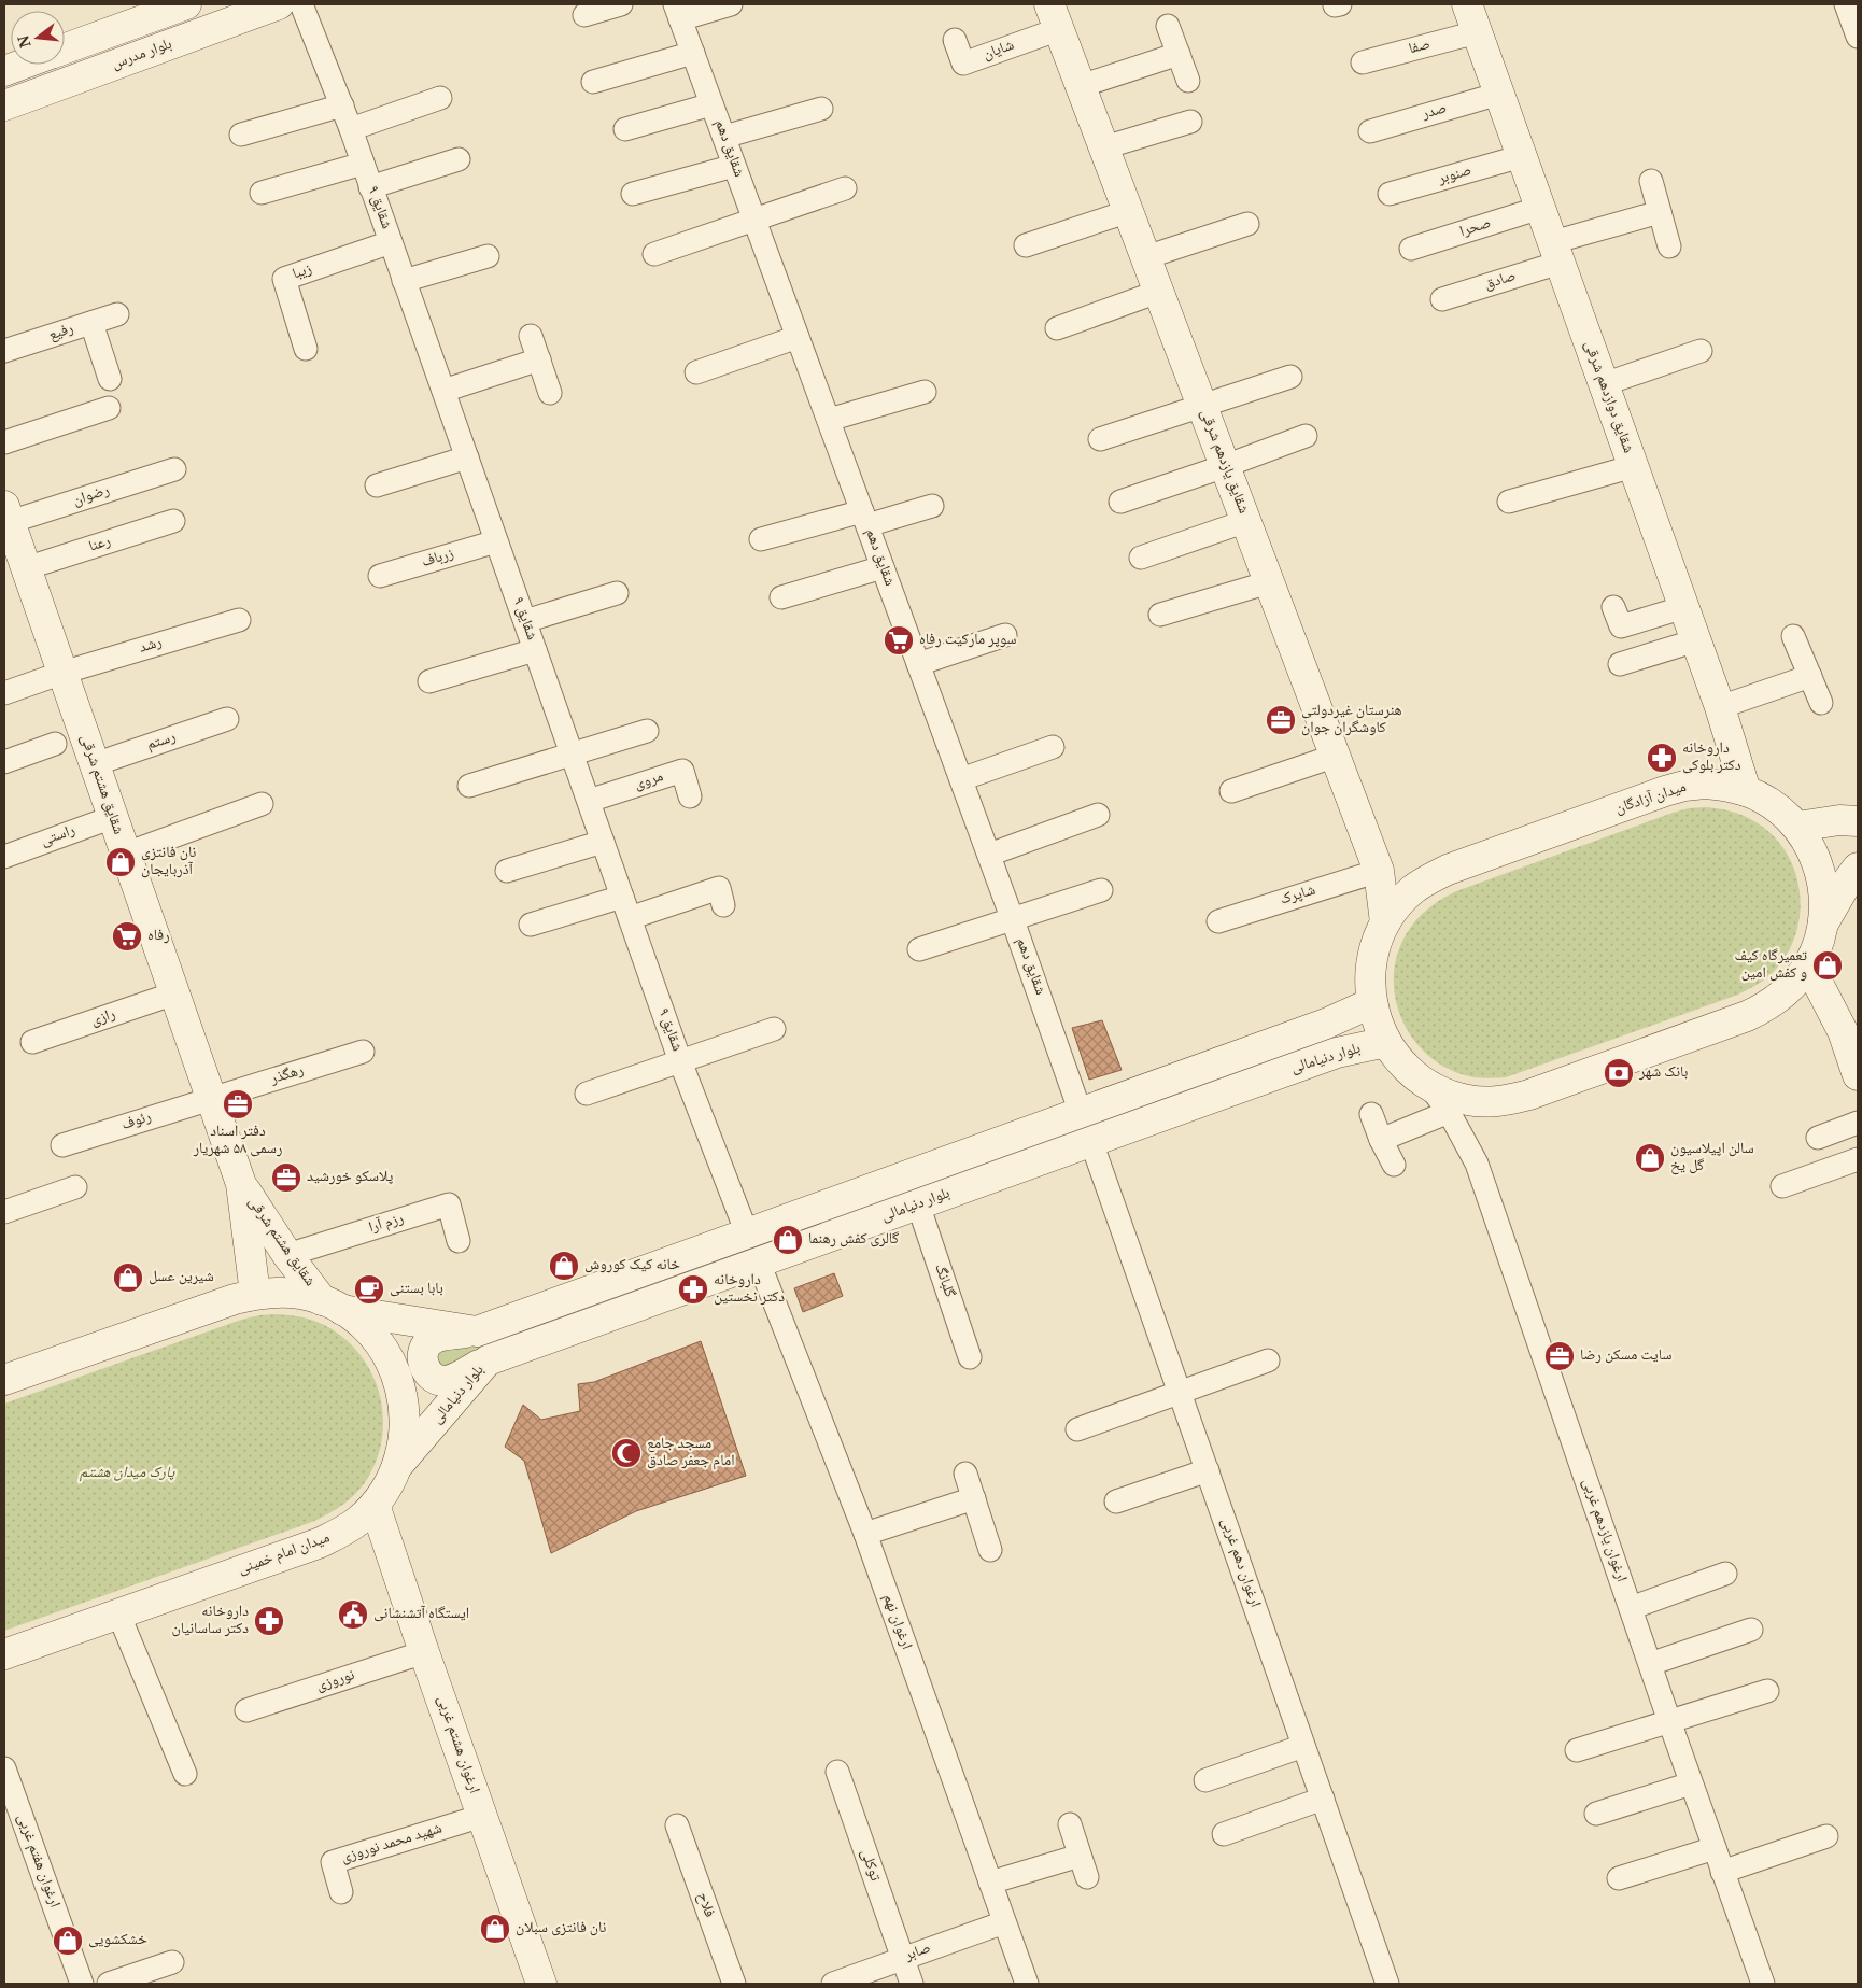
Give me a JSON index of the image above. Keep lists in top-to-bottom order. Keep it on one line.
{"streets":{"main road":["بلوار مدرس","شقایق دوازدهم شرقی","شقایق یازدهم شرقی","شقایق هشتم شرقی","میدان آزادگان","بلوار دنیامالی","میدان امام خمینی","ارغوان هشتم غربی"],"street":["صفا","شایان","صدر","شقایق دهم","صنوبر","شقایق ۹","صحرا","زیبا","صادق","رفیع","رضوان","رعنا","زرباف","رشد","رستم","مروی","راستی","شاپرک","رازی","رهگذر","رئوف","رزم آرا","گلبانگ","ارغوان یازدهم غربی","ارغوان دهم غربی","ارغوان نهم","نوروزی","شهید محمد نوروزی","ارغوان هفتم غربی","توکلی","فلاح","صابر"]},"crossings":[["صفا","شقایق دوازدهم شرقی"],["شایان","شقایق یازدهم شرقی"],["صدر","شقایق دوازدهم شرقی"],["شقایق دهم","بلوار دنیامالی"],["صنوبر","شقایق دوازدهم شرقی"],["شقایق ۹","زیبا"],["شقایق ۹","زرباف"],["شقایق ۹","مروی"],["شقایق ۹","بلوار دنیامالی"],["صحرا","شقایق دوازدهم شرقی"],["صادق","شقایق دوازدهم شرقی"],["شقایق دوازدهم شرقی","میدان آزادگان"],["شقایق یازدهم شرقی","میدان آزادگان"],["شقایق یازدهم شرقی","شاپرک"],["رضوان","شقایق هشتم شرقی"],["رعنا","شقایق هشتم شرقی"],["رشد","شقایق هشتم شرقی"],["رستم","شقایق هشتم شرقی"],["شقایق هشتم شرقی","راستی"],["شقایق هشتم شرقی","رازی"],["شقایق هشتم شرقی","بلوار دنیامالی"],["شقایق هشتم شرقی","رهگذر"],["شقایق هشتم شرقی","رئوف"],["شقایق هشتم شرقی","رزم آرا"],["شقایق هشتم شرقی","میدان امام خمینی"],["میدان آزادگان","بلوار دنیامالی"],["میدان آزادگان","ارغوان یازدهم غربی"],["بلوار دنیامالی","گلبانگ"],["بلوار دنیامالی","میدان امام خمینی"],["بلوار دنیامالی","ارغوان دهم غربی"],["بلوار دنیامالی","ارغوان نهم"],["رهگذر","رئوف"],["میدان امام خمینی","ارغوان هشتم غربی"],["ارغوان نهم","صابر"],["نوروزی","ارغوان هشتم غربی"],["ارغوان هشتم غربی","شهید محمد نوروزی"],["توکلی","صابر"]],"parks":["پارک میدان هشتم"],"places":{"supermarket":["سوپر مارکیت رفاه","رفاه"],"office":["هنرستان غیردولتی کاوشگران جوان","دفتر اسناد رسمی ۵۸ شهریار","پلاسکو خورشید","سایت مسکن رضا"],"pharmacy":["داروخانه دکتر بلوکی","داروخانه دکتر نخستین","داروخانه دکتر ساسانیان"],"shop":["نان فانتزی آذربایجان","تعمیرگاه کیف و کفش امین","سالن اپیلاسیون گل یخ","گالری کفش رهنما","خانه کیک کوروش","شیرین عسل","نان فانتزی سبلان","خشکشویی"],"bank":["بانک شهر"],"cafe":["بابا بستنی"],"mosque":["مسجد جامع امام جعفر صادق"],"public building":["ایستگاه آتشنشانی"]},"north":"left"}
